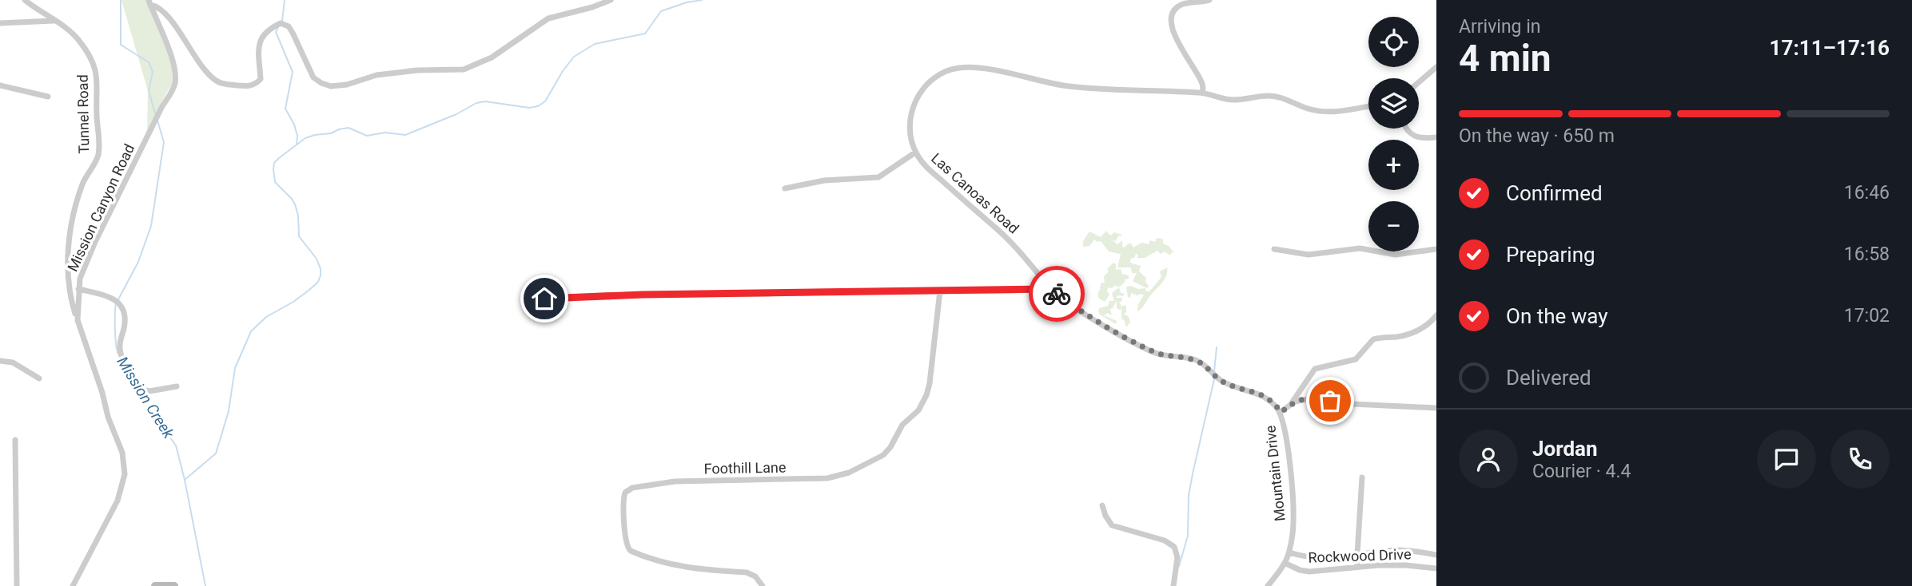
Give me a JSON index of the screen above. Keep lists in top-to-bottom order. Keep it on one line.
{"streets":{"street":["Tunnel Road","Las Canoas Road","Mission Canyon Road","Foothill Lane","Mountain Drive","Rockwood Drive"]},"crossings":[["Tunnel Road","Mission Canyon Road"],["Las Canoas Road","Mountain Drive"],["Mountain Drive","Rockwood Drive"]],"water":["Mission Creek"],"page":{"heading":["4 min","Arriving in","17:11–17:16"],"panel":["Jordan","Courier · 4.4"],"map_buttons":["+","−"],"bar":"On the way · 650 m","list":[["Confirmed","16:46"],["Preparing","16:58"],["On the way","17:02"],"Delivered"]}}
